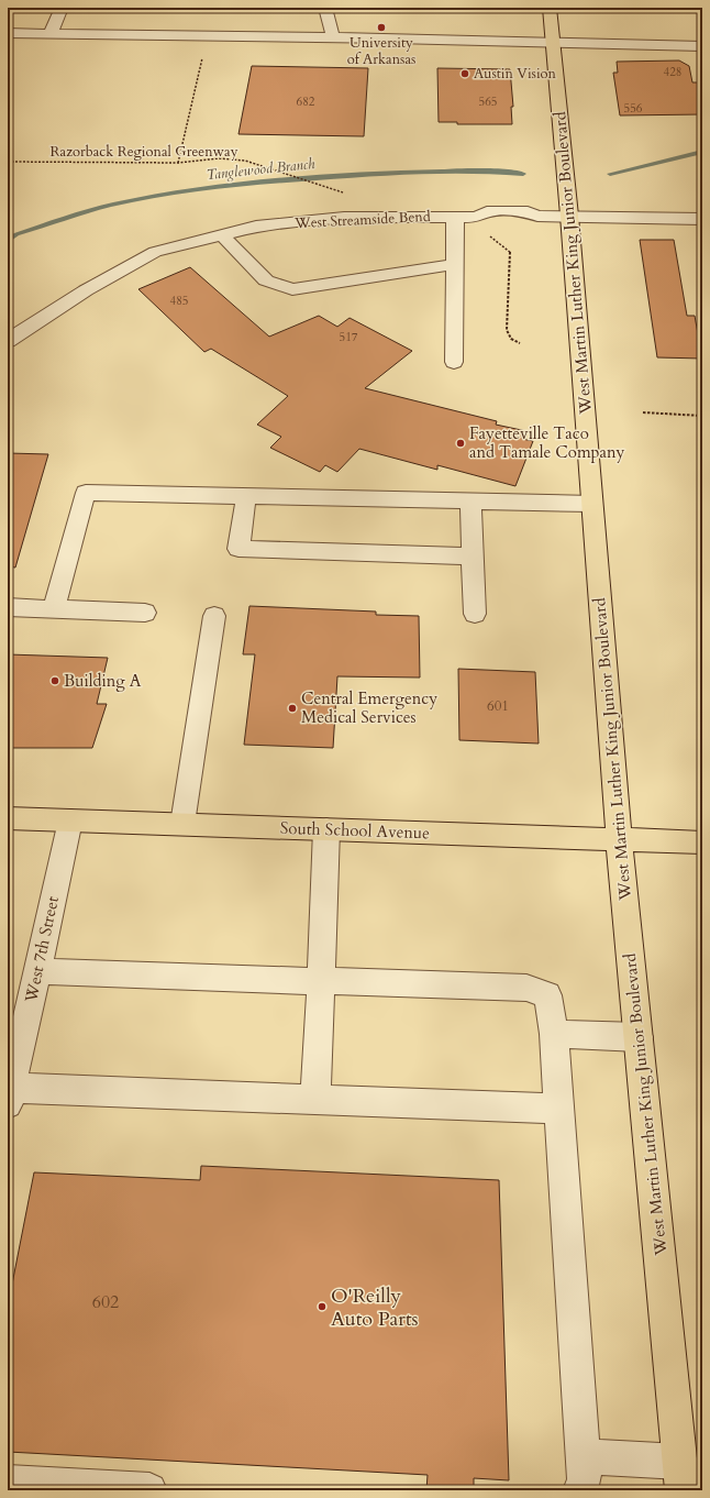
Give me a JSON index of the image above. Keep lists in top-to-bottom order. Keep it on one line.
{"streets":{"main road":["West Martin Luther King Junior Boulevard","South School Avenue"],"street":["West Streamside Bend","West 7th Street"],"path":["Razorback Regional Greenway"]},"crossings":[["West Streamside Bend","West Martin Luther King Junior Boulevard"],["West Martin Luther King Junior Boulevard","South School Avenue"],["South School Avenue","West 7th Street"]],"water":["Tanglewood Branch"],"places":["University of Arkansas","Austin Vision","Fayetteville Taco and Tamale Company","Building A","Central Emergency Medical Services","O'Reilly Auto Parts"],"house_numbers":["428","682","565","556","485","517","601","602"]}
